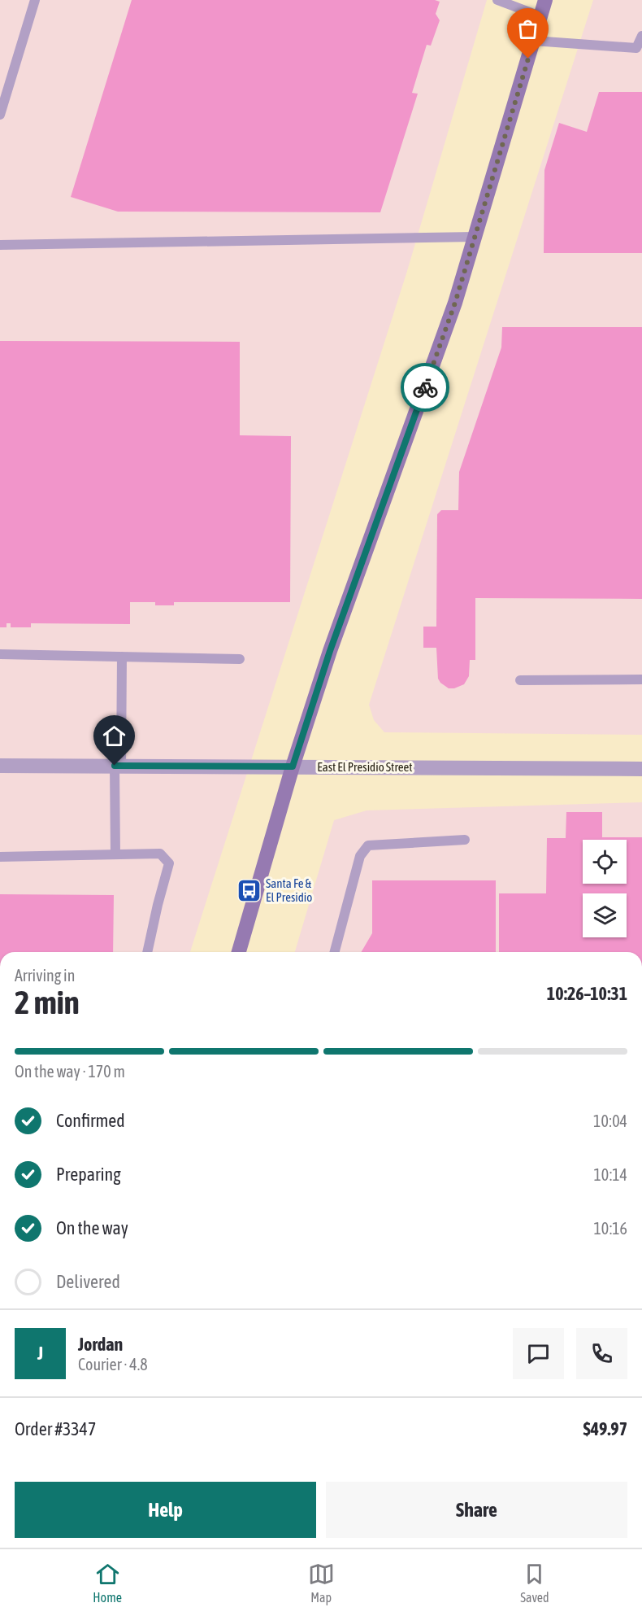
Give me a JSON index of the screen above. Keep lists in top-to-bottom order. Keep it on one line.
{"streets":{"street":["East El Presidio Street"]},"places":{"bus stop":["Santa Fe & El Presidio"]},"page":{"heading":["2 min","Arriving in","10:26–10:31"],"panel":["Jordan","Courier · 4.8","Order #3347","$49.97"],"bar":"On the way · 170 m","list":[["Confirmed","10:04"],["Preparing","10:14"],["On the way","10:16"],"Delivered"],"round":"J","buttons":["Help","Share"],"tabs":["Home","Map","Saved"]}}
